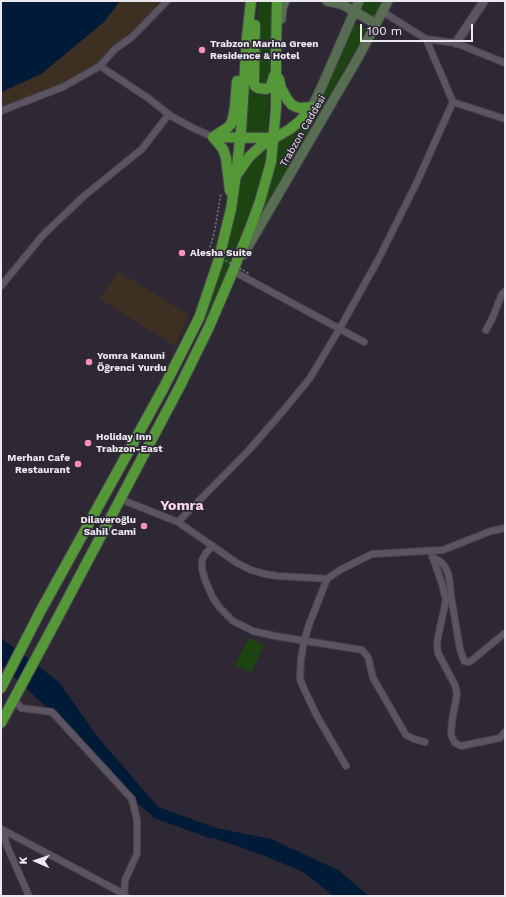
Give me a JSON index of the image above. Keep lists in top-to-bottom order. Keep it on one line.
{"streets":{"main road":["Trabzon Caddesi"]},"districts":["Yomra"],"places":["Trabzon Marina Green Residence & Hotel","Alesha Suite","Yomra Kanuni Öğrenci Yurdu","Holiday Inn Trabzon-East","Merhan Cafe Restaurant","Dilaveroğlu Sahil Cami"],"scale_bar":"100 m","north":"left"}
